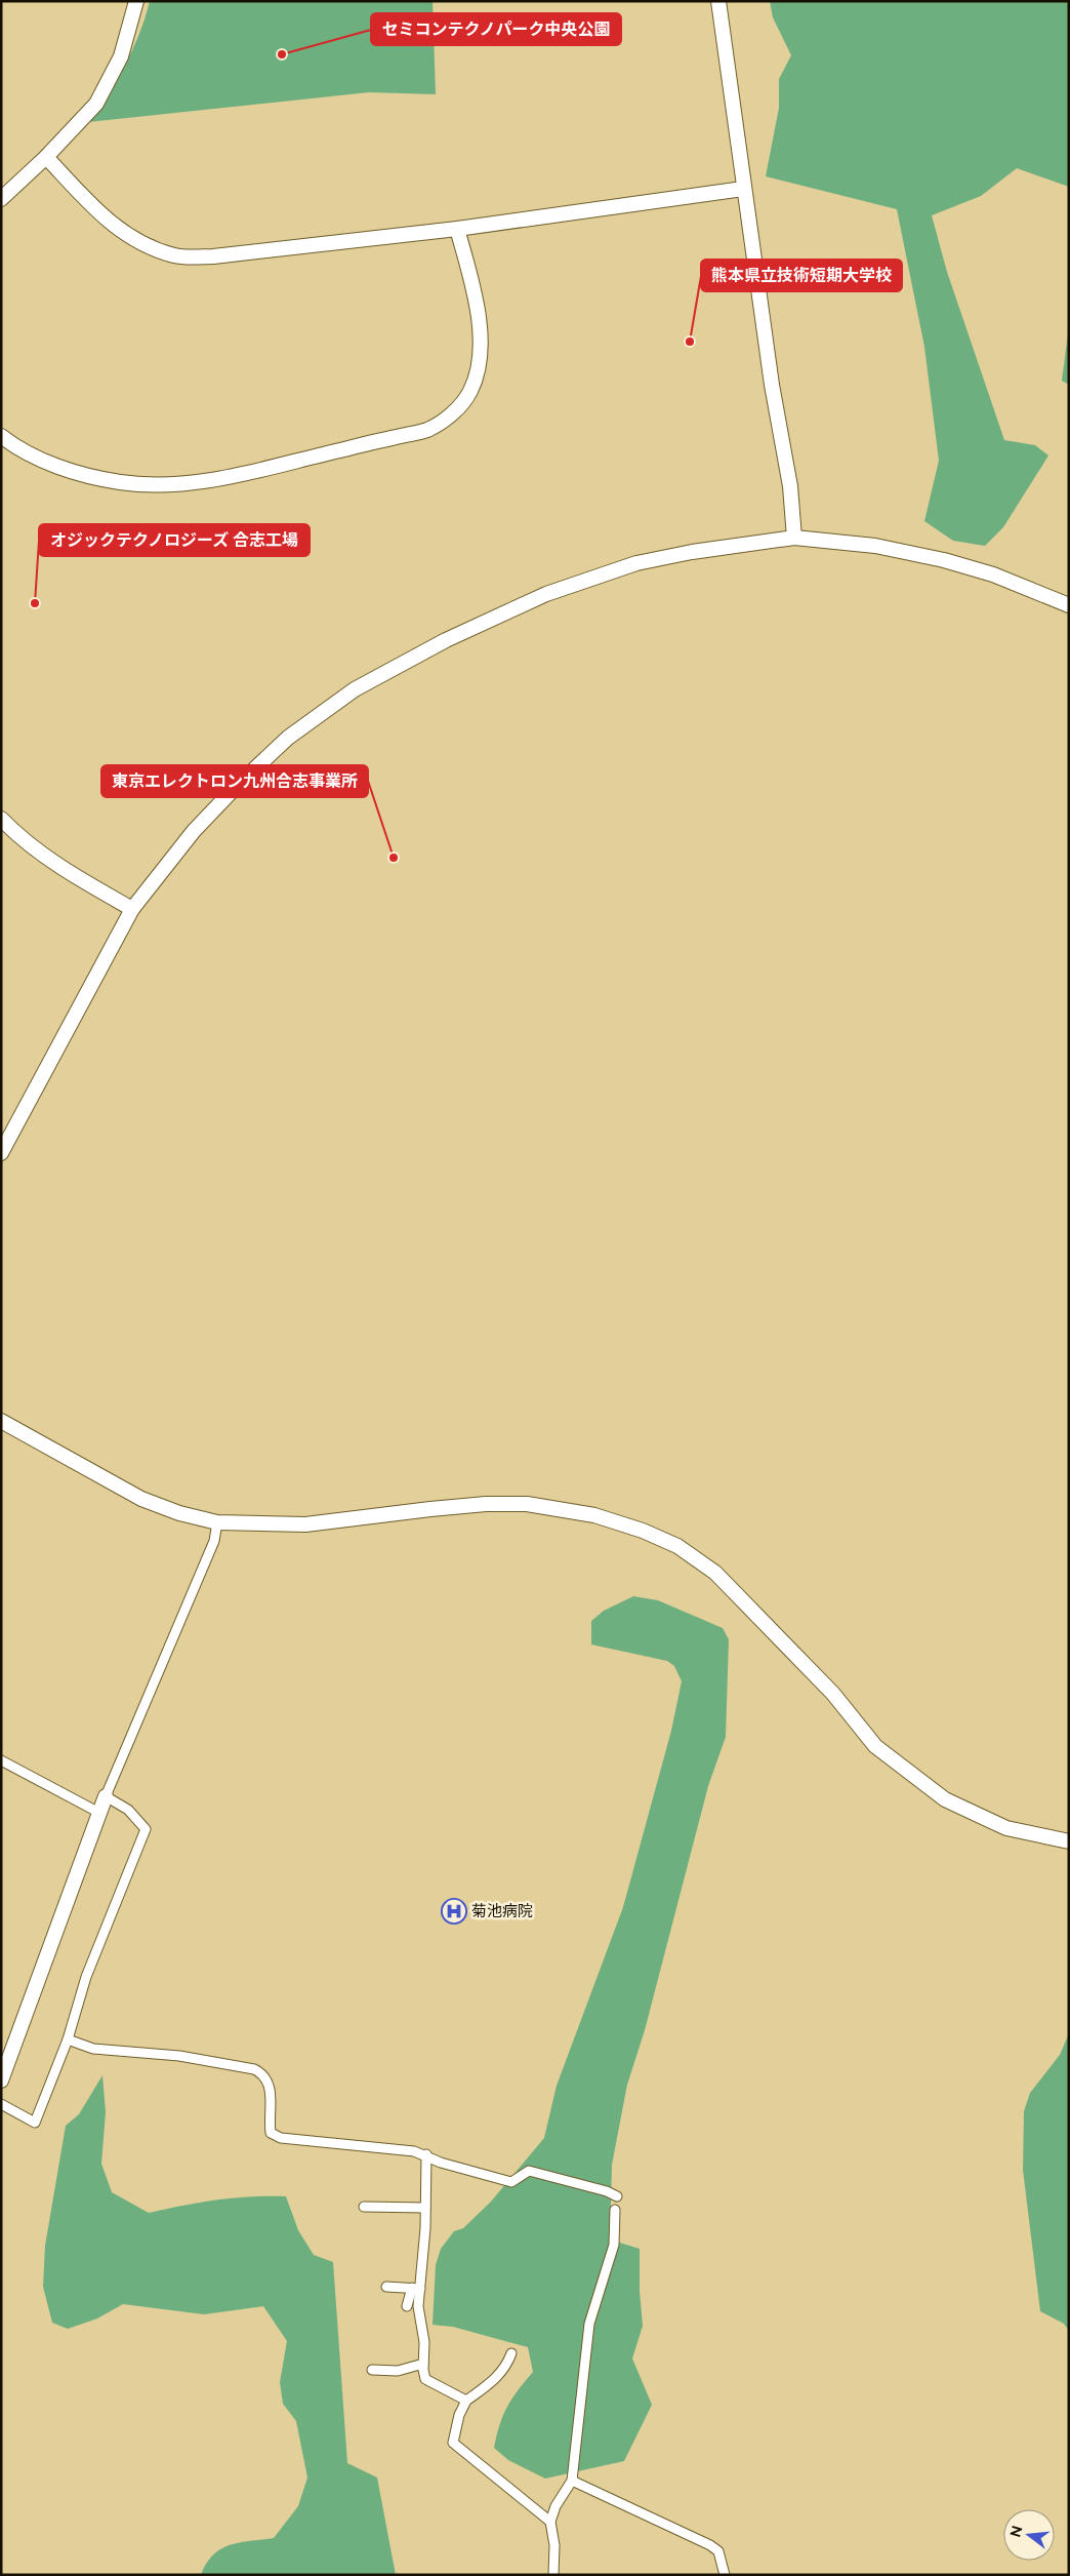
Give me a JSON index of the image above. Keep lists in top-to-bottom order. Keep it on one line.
{"places":{"other":["セミコンテクノパーク中央公園","熊本県立技術短期大学校","オジックテクノロジーズ 合志工場","東京エレクトロン九州合志事業所"],"hospital":["菊池病院"]},"north":"left"}
